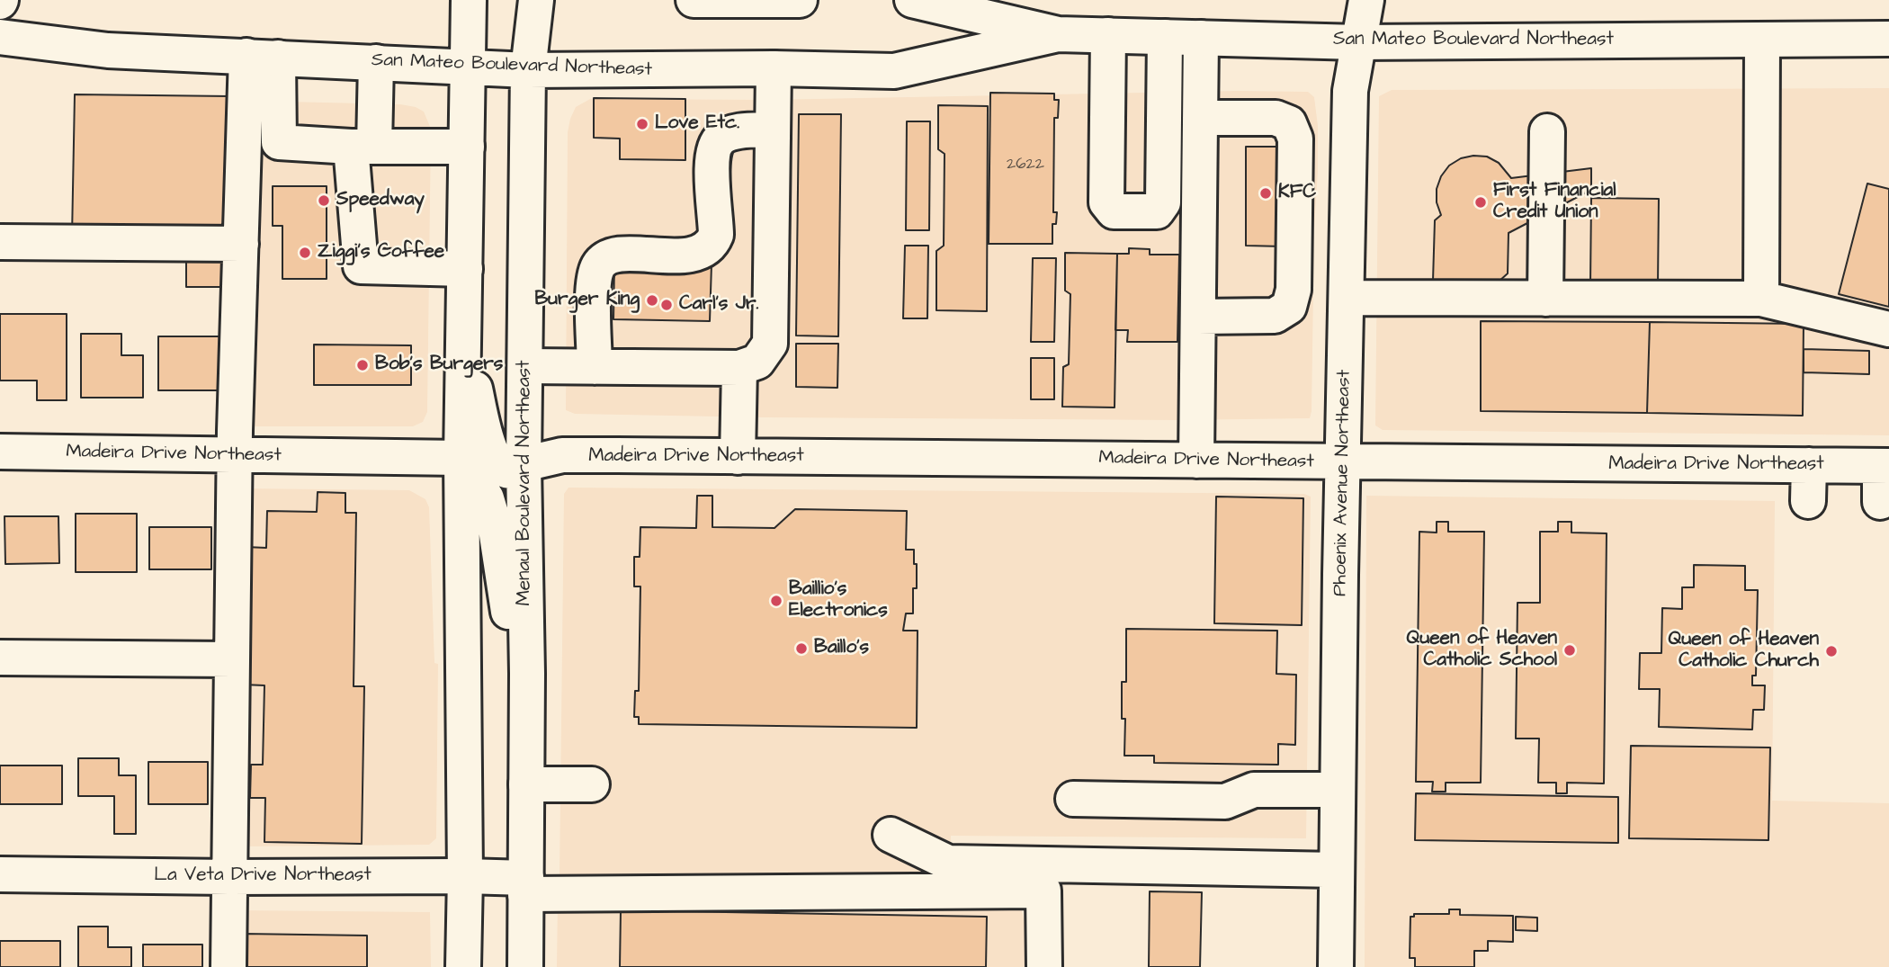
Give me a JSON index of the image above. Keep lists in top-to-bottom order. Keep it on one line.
{"streets":{"main road":["San Mateo Boulevard Northeast","Madeira Drive Northeast","Menaul Boulevard Northeast","Phoenix Avenue Northeast","La Veta Drive Northeast"]},"crossings":[["San Mateo Boulevard Northeast","Menaul Boulevard Northeast"],["San Mateo Boulevard Northeast","Phoenix Avenue Northeast"],["Madeira Drive Northeast","Menaul Boulevard Northeast"],["Madeira Drive Northeast","Phoenix Avenue Northeast"],["Menaul Boulevard Northeast","La Veta Drive Northeast"]],"places":["Love Etc.","KFC","Speedway","First Financial Credit Union","Ziggi's Coffee","Burger King","Carl's Jr.","Bob's Burgers","Baillio's Electronics","Baillo's","Queen of Heaven Catholic School","Queen of Heaven Catholic Church"],"house_numbers":["2622"]}
